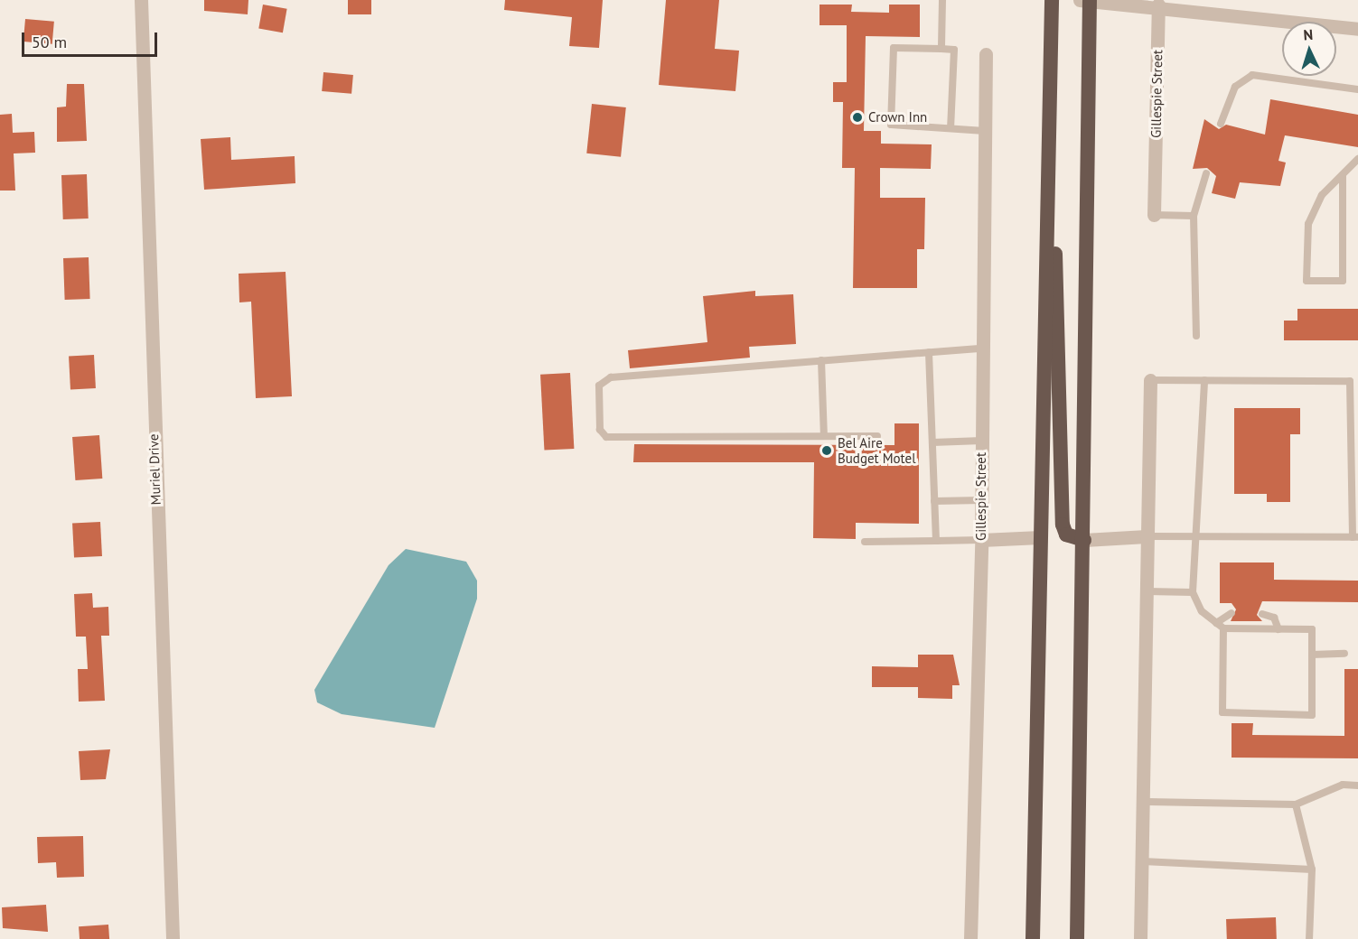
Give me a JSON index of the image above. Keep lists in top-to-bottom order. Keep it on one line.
{"streets":{"street":["Gillespie Street","Muriel Drive"]},"places":["Crown Inn","Bel Aire Budget Motel"],"scale_bar":"50 m","north":"top"}
